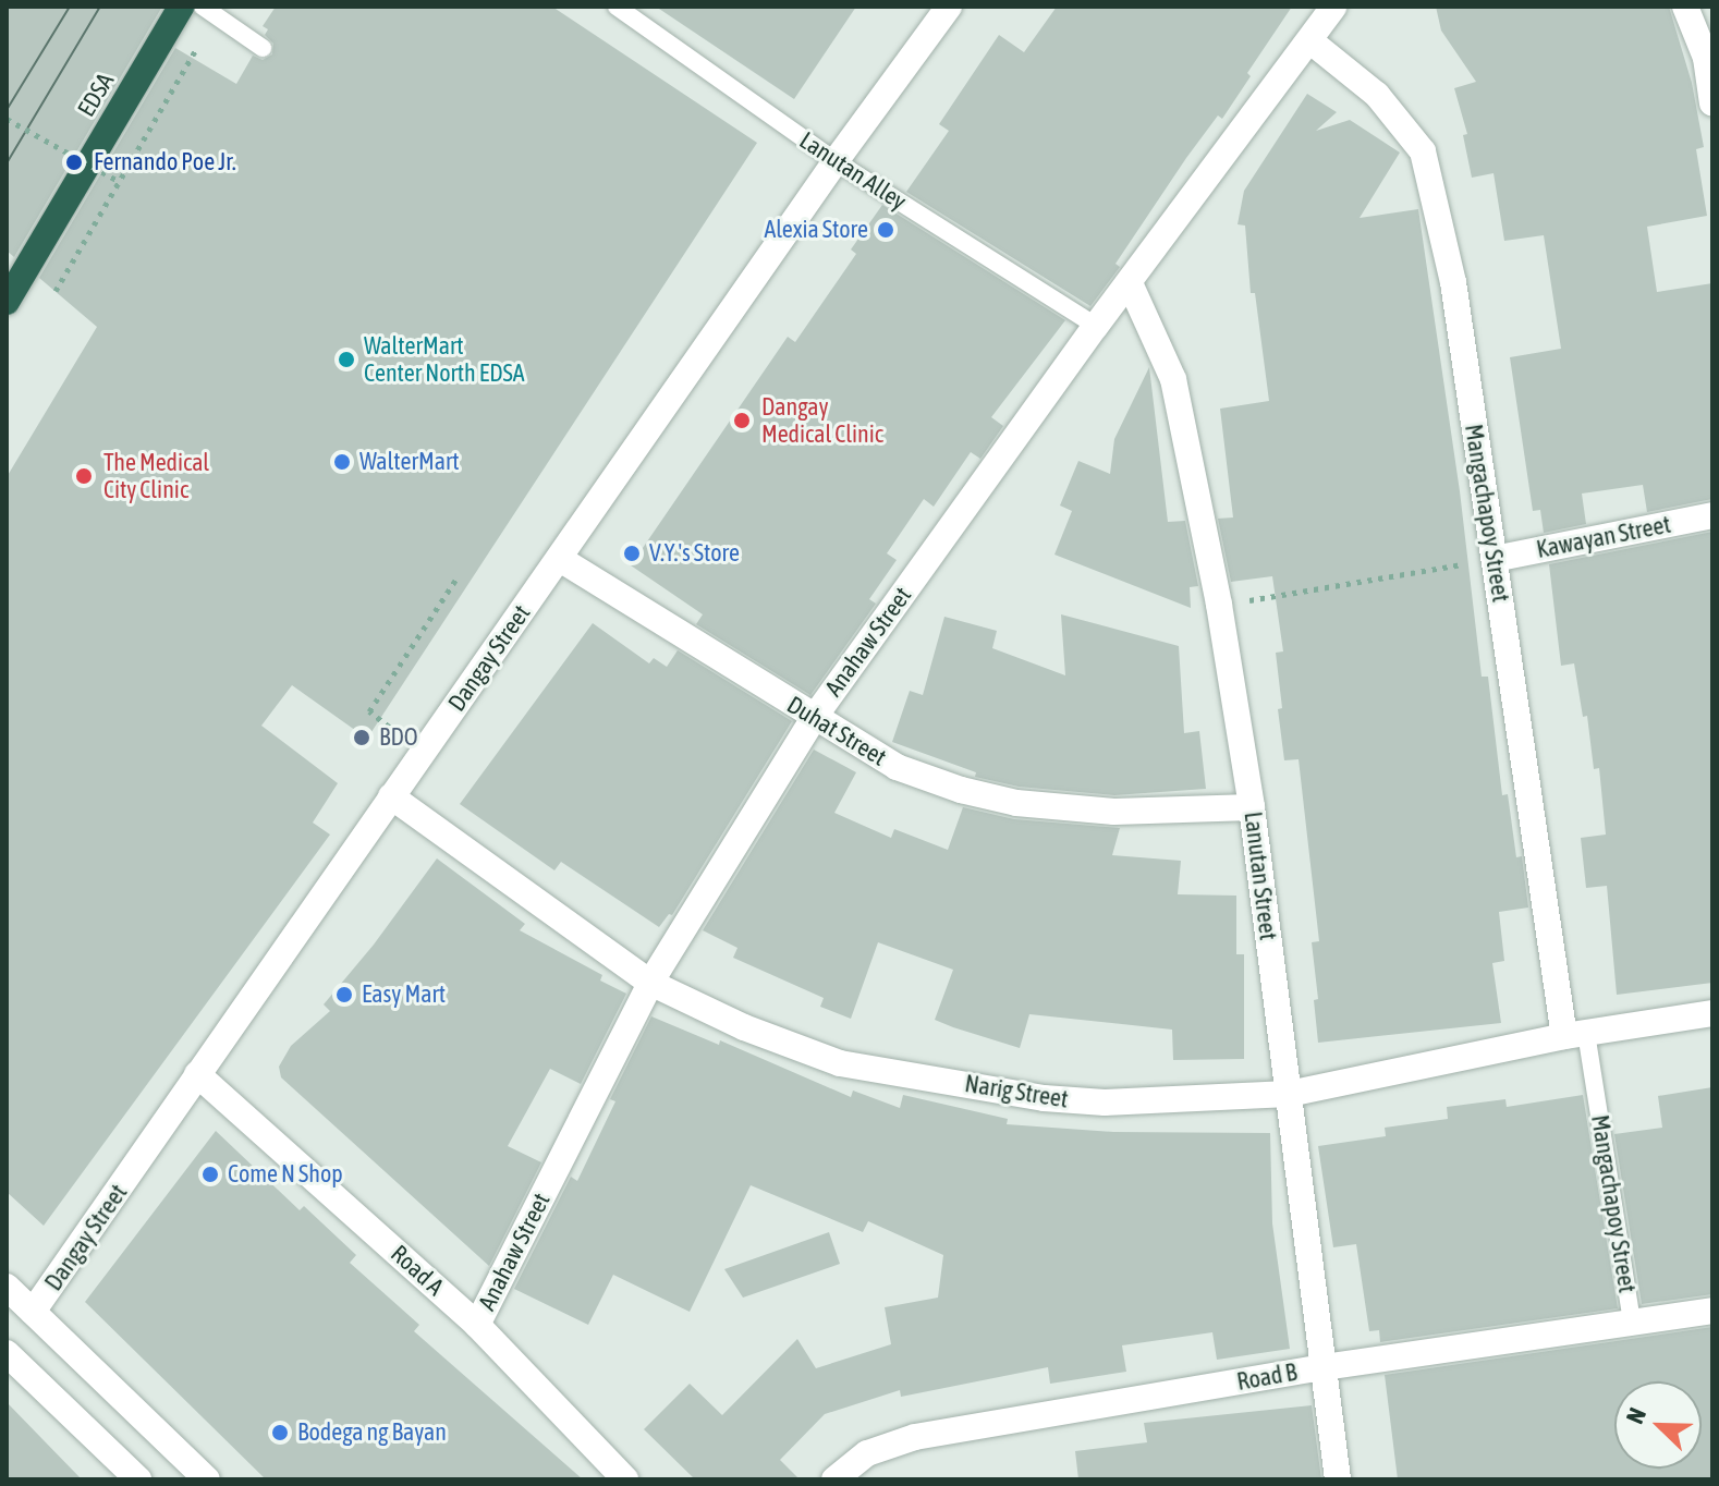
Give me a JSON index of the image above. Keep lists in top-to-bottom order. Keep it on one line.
{"streets":{"highway":["EDSA"],"street":["Mangachapoy Street","Kawayan Street","Anahaw Street","Dangay Street","Duhat Street","Lanutan Street","Narig Street","Road A","Road B"],"lane":["Lanutan Alley"]},"crossings":[["Lanutan Alley","Anahaw Street"],["Lanutan Alley","Dangay Street"],["Mangachapoy Street","Kawayan Street"],["Mangachapoy Street","Anahaw Street"],["Mangachapoy Street","Narig Street"],["Mangachapoy Street","Road B"],["Anahaw Street","Duhat Street"],["Anahaw Street","Lanutan Street"],["Anahaw Street","Narig Street"],["Anahaw Street","Road A"],["Dangay Street","Duhat Street"],["Dangay Street","Narig Street"],["Dangay Street","Road A"],["Duhat Street","Lanutan Street"],["Lanutan Street","Narig Street"],["Lanutan Street","Road B"]],"places":["Fernando Poe Jr.","Alexia Store","WalterMart Center North EDSA","Dangay Medical Clinic","WalterMart","The Medical City Clinic","V.Y.'s Store","BDO","Easy Mart","Come N Shop","Bodega ng Bayan"],"north":"top left"}
